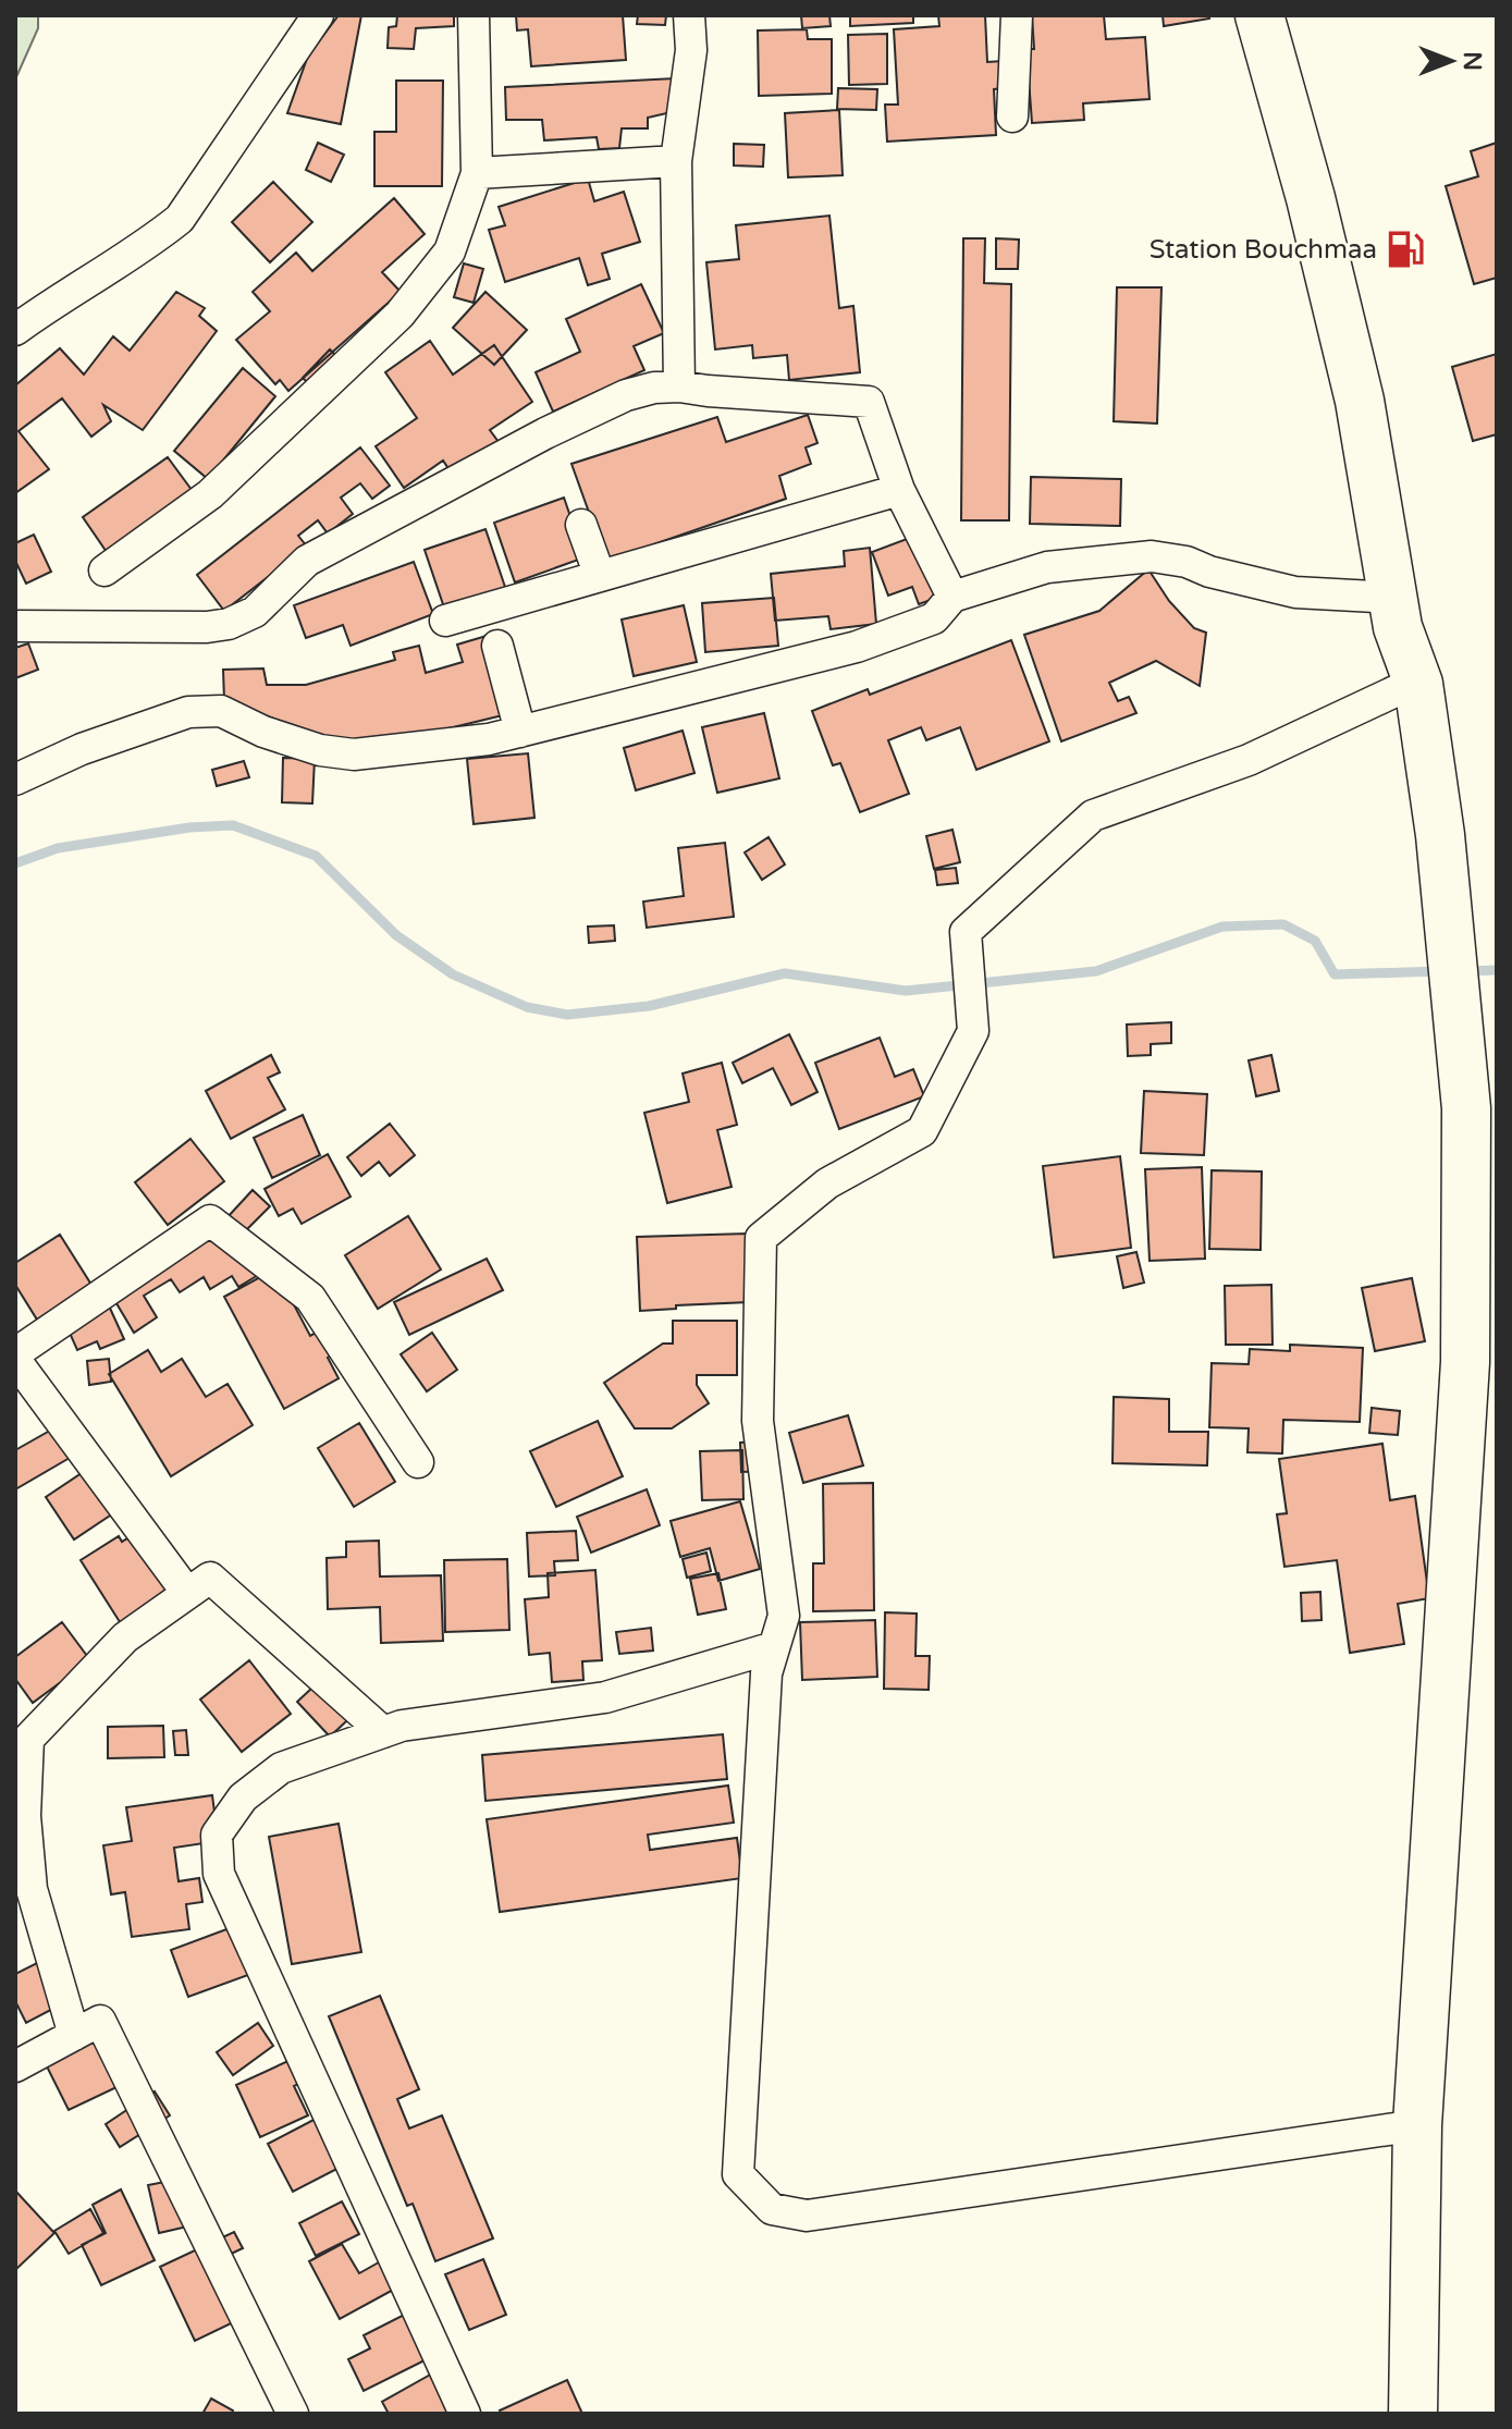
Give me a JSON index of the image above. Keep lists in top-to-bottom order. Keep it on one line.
{"places":{"fuel station":["Station Bouchmaa"]},"north":"right"}
